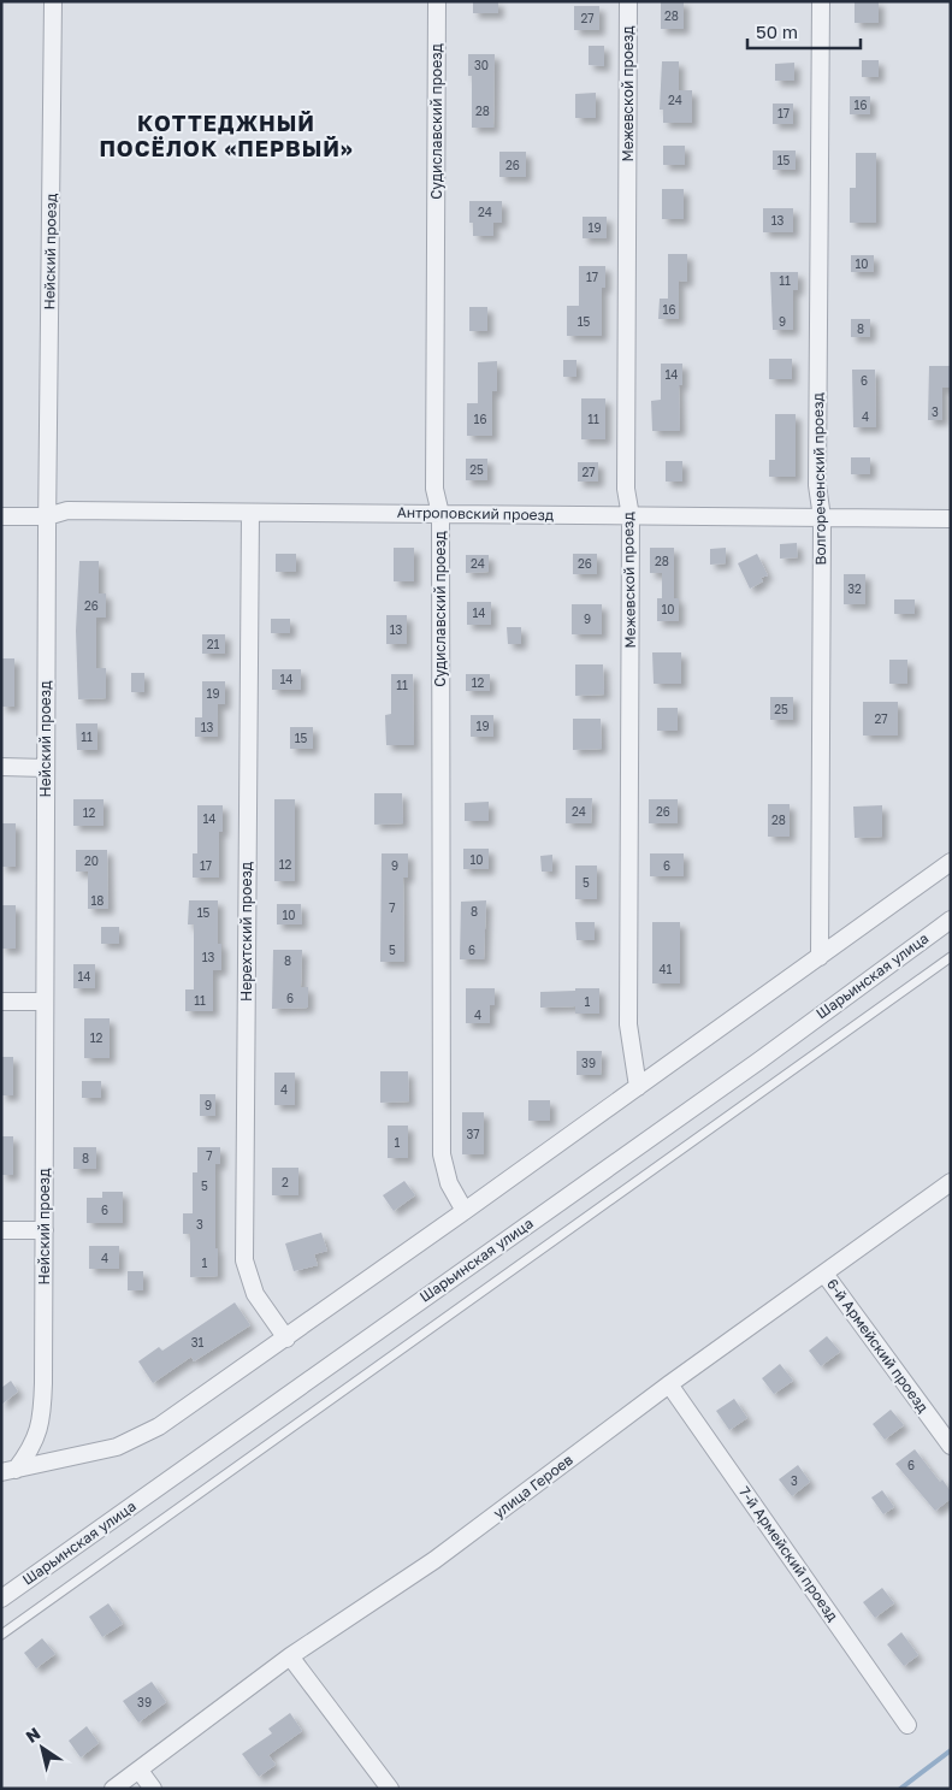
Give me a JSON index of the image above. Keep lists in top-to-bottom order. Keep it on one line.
{"streets":{"street":["Межевской проезд","Судиславский проезд","Нейский проезд","Волгореченский проезд","Антроповский проезд","Нерехтский проезд","Шарьинская улица","6-й Армейский проезд","улица Героев","7-й Армейский проезд"]},"crossings":[["Межевской проезд","Антроповский проезд"],["Судиславский проезд","Антроповский проезд"],["Нейский проезд","Антроповский проезд"],["Волгореченский проезд","Антроповский проезд"],["Антроповский проезд","Нерехтский проезд"],["6-й Армейский проезд","улица Героев"],["улица Героев","7-й Армейский проезд"]],"districts":["КОТТЕДЖНЫЙ ПОСЁЛОК «ПЕРВЫЙ»"],"house_numbers":["28","27","30","24","16","28","17","15","26","24","13","19","10","17","11","16","15","9","8","14","6","3","4","16","11","25","27","28","24","26","32","26","10","14","9","13","21","14","12","11","19","25","27","19","13","11","15","24","26","12","14","28","10","20","12","17","9","6","5","18","7","8","15","10","5","6","13","8","41","14","6","11","1","4","12","39","4","9","37","1","7","8","2","5","6","3","4","1","31","6","3","39"],"scale_bar":"50 m","north":"top left"}
